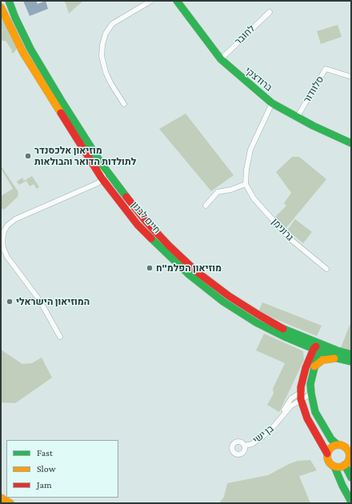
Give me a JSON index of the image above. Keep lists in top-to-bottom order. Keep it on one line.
{"streets":{"main road":["ברודצקי","חיים לבנון"],"street":["לחובר","סלוודור","גרונימן","בן ישי"]},"crossings":[["לחובר","ברודצקי"],["ברודצקי","סלוודור"]],"places":["מוזיאון אלכסנדר לתולדות הדואר והבולאות","מוזיאון הפלמ\"ח","המוזיאון הישראלי"],"legend":["Fast","Slow","Jam"]}
